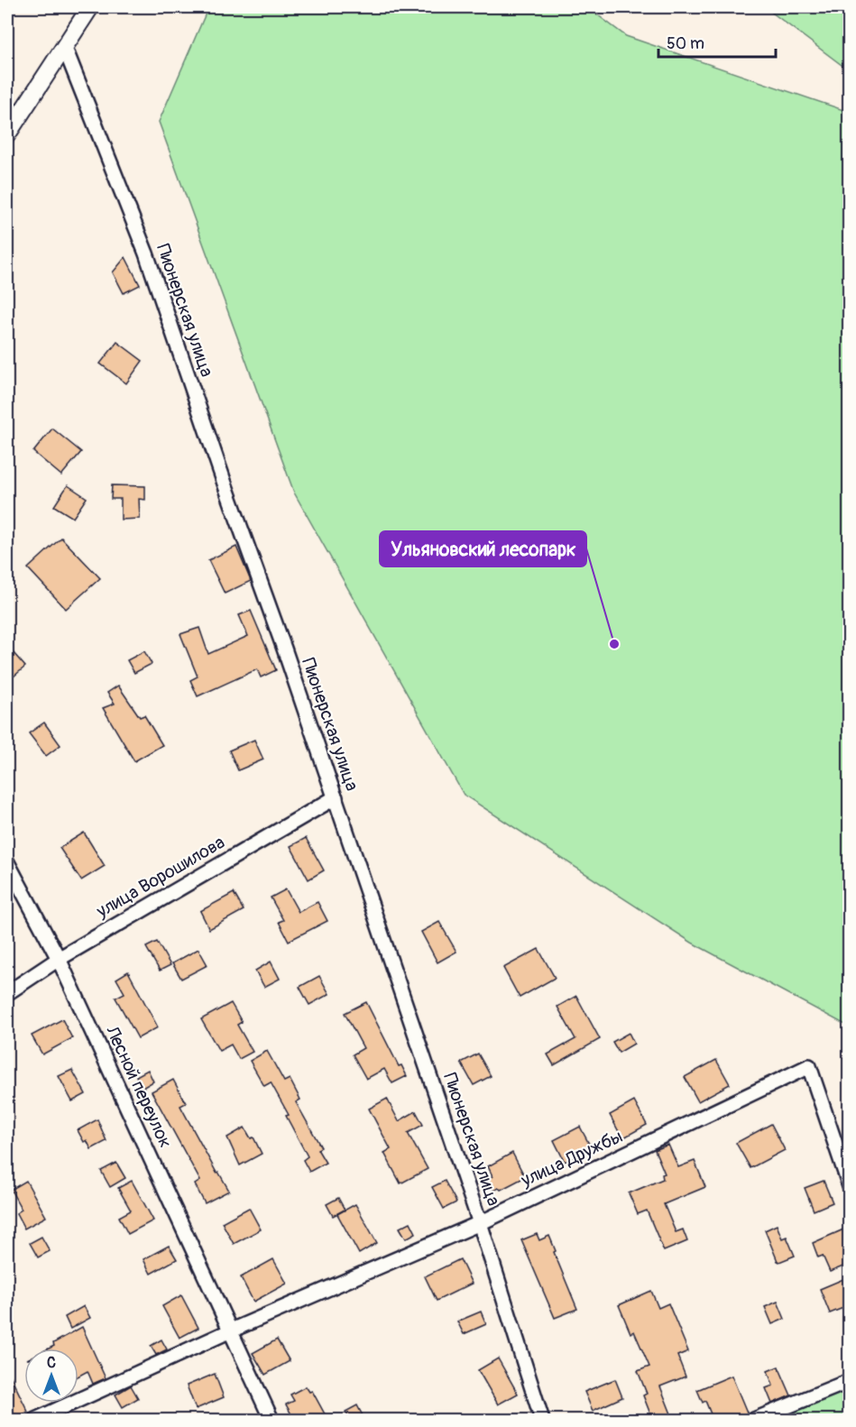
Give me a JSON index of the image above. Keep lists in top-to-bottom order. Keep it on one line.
{"streets":{"street":["Пионерская улица","улица Ворошилова","Лесной переулок","улица Дружбы"]},"crossings":[["Пионерская улица","улица Ворошилова"],["Пионерская улица","улица Дружбы"],["улица Ворошилова","Лесной переулок"],["Лесной переулок","улица Дружбы"]],"places":["Ульяновский лесопарк"],"scale_bar":"50 m","north":"top"}
